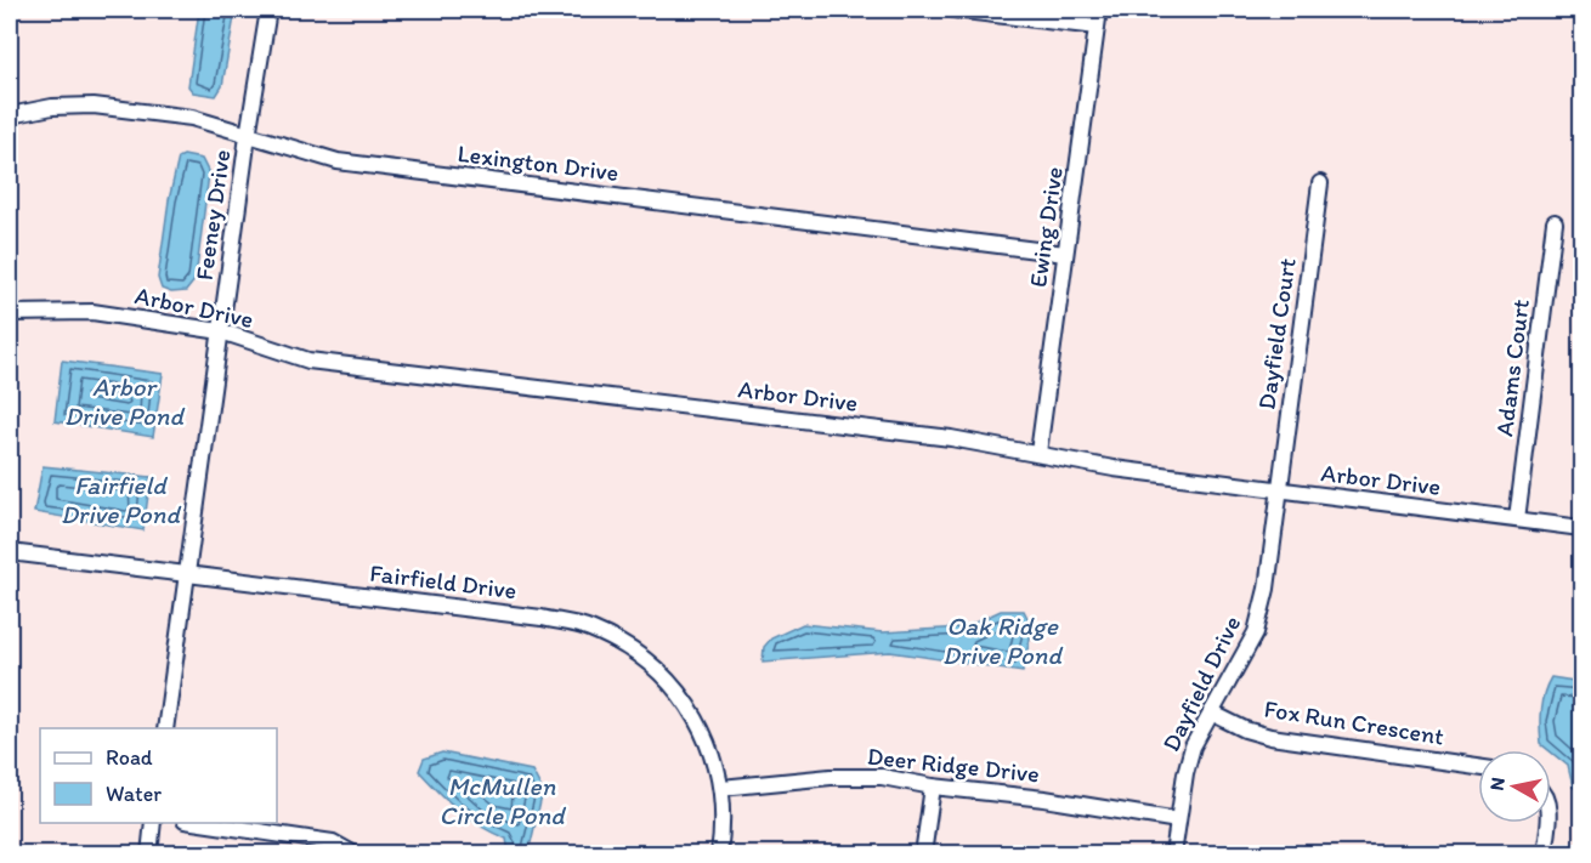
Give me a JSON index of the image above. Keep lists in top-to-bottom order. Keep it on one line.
{"streets":{"street":["Lexington Drive","Feeney Drive","Ewing Drive","Arbor Drive","Dayfield Court","Adams Court","Fairfield Drive","Dayfield Drive","Fox Run Crescent","Deer Ridge Drive"]},"crossings":[["Lexington Drive","Feeney Drive"],["Lexington Drive","Ewing Drive"],["Feeney Drive","Arbor Drive"],["Feeney Drive","Fairfield Drive"],["Ewing Drive","Arbor Drive"],["Arbor Drive","Dayfield Court"],["Arbor Drive","Adams Court"],["Arbor Drive","Dayfield Drive"],["Dayfield Court","Dayfield Drive"],["Fairfield Drive","Deer Ridge Drive"],["Dayfield Drive","Fox Run Crescent"],["Dayfield Drive","Deer Ridge Drive"]],"water":["Arbor Drive Pond","Fairfield Drive Pond","Oak Ridge Drive Pond","McMullen Circle Pond"],"legend":["Road","Water"],"north":"left"}
